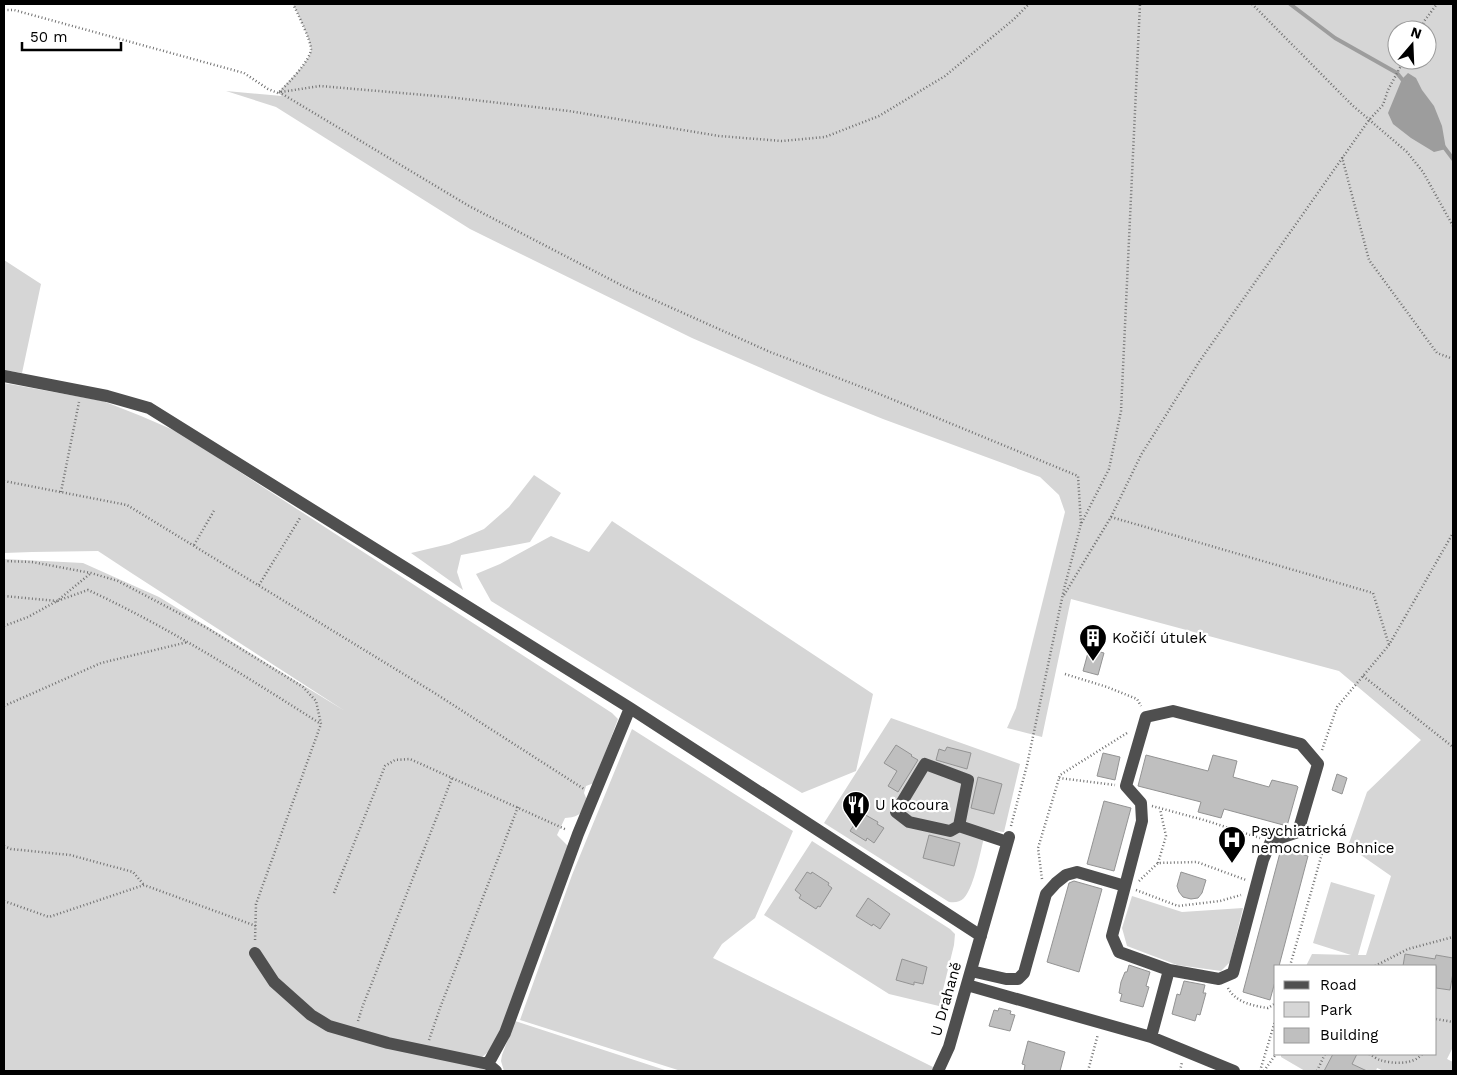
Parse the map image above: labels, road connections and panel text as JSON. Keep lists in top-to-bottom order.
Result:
{
  "streets": {
    "street": ["U Drahaně"]
  },
  "places": {
    "building": ["Kočičí útulek"],
    "restaurant": ["U kocoura"],
    "hospital": ["Psychiatrická nemocnice Bohnice"]
  },
  "legend": ["Road", "Park", "Building"],
  "scale_bar": "50 m",
  "north": "top"
}
